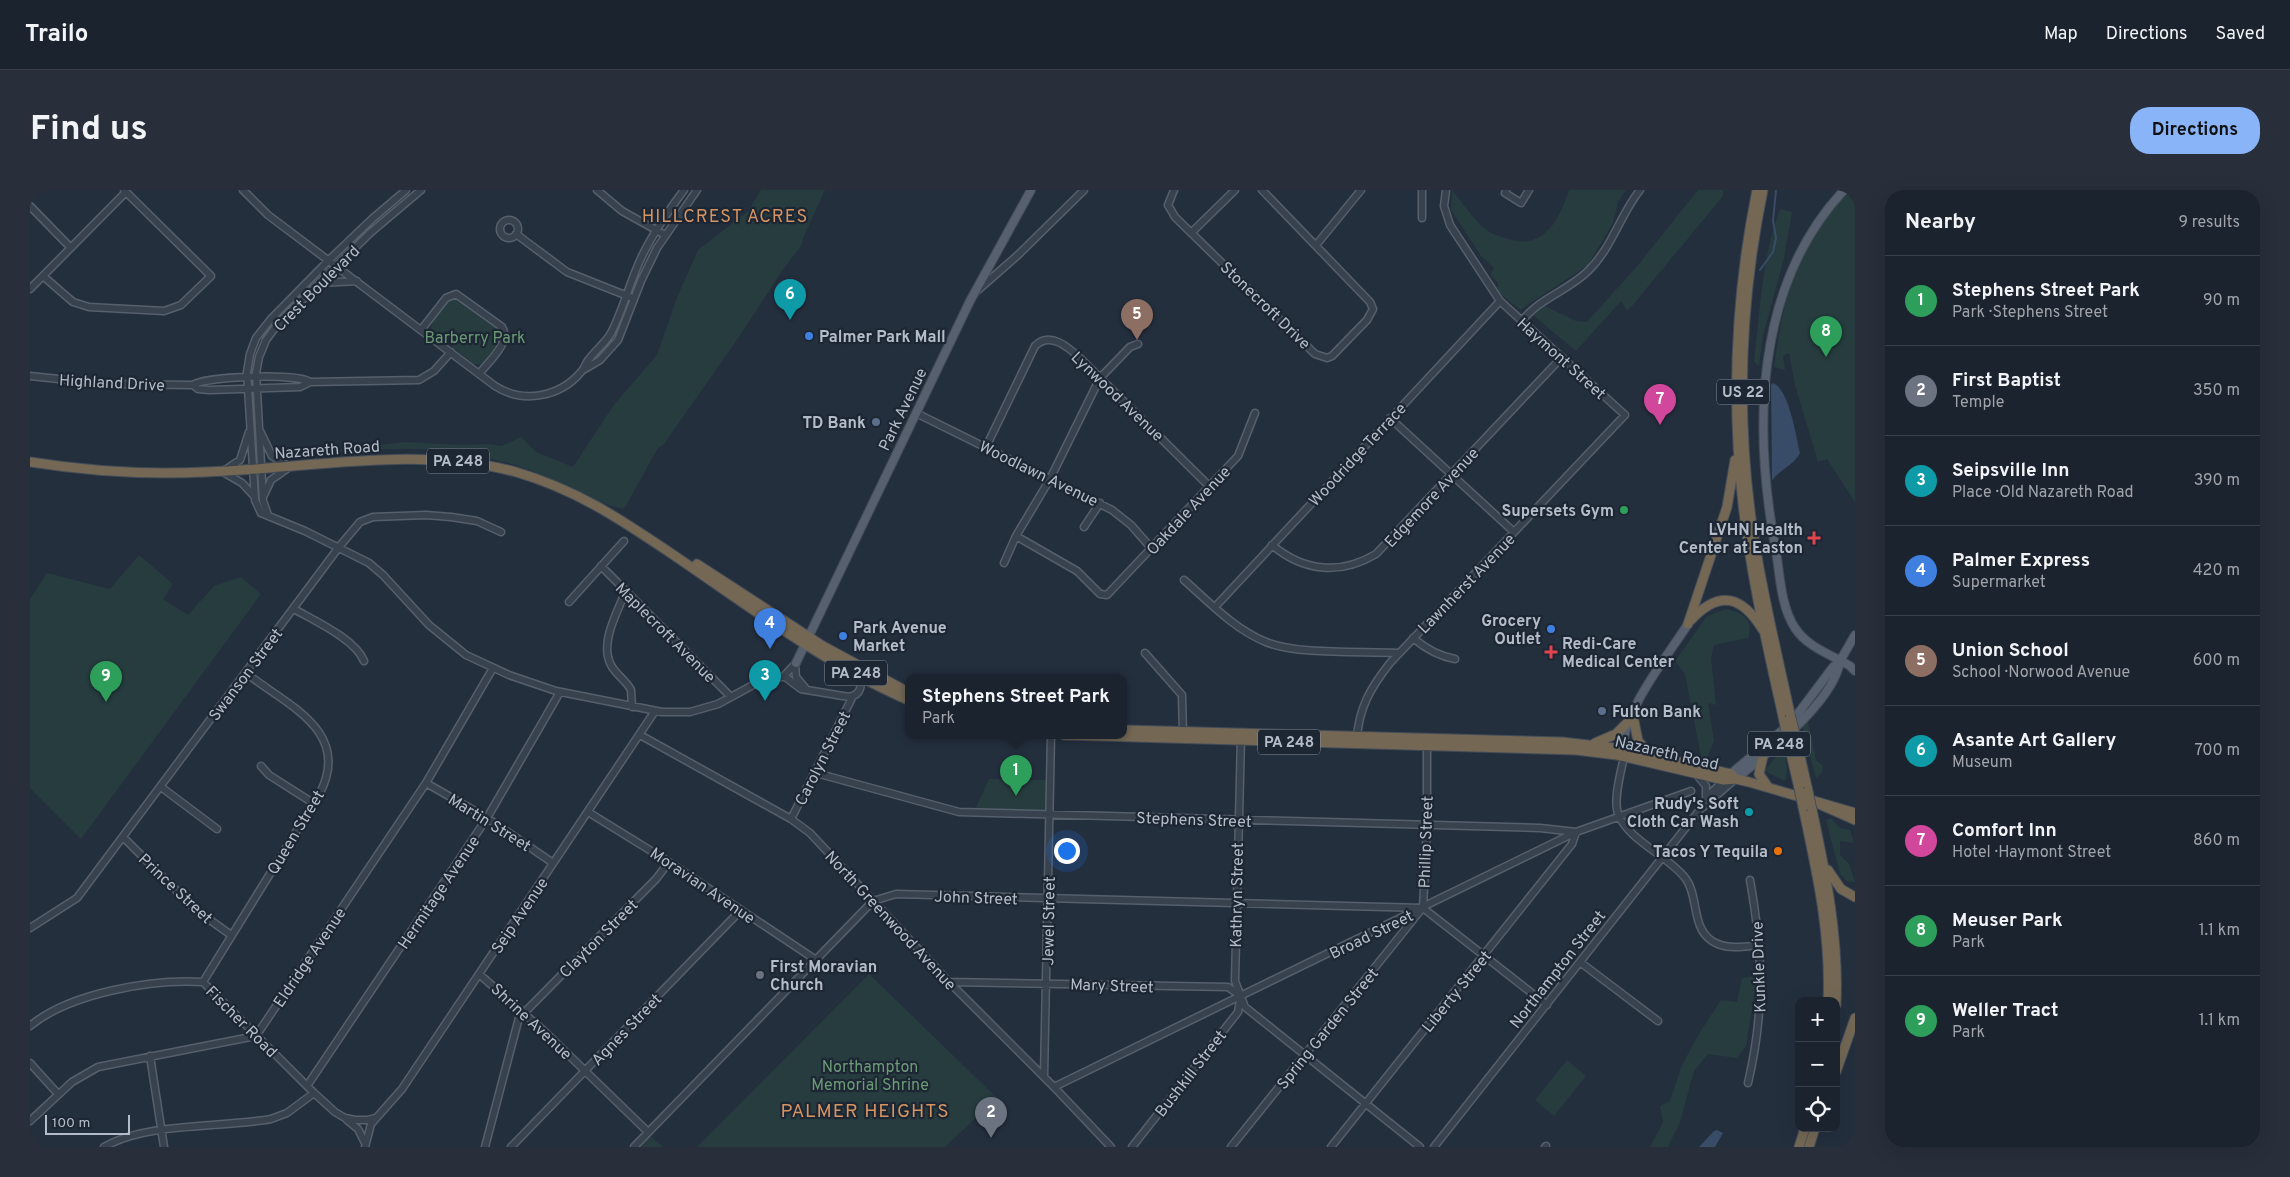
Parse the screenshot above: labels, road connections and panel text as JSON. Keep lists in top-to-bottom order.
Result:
{
  "streets": {
    "highway": ["US 22", "Nazareth Road", "PA 248"],
    "main road": ["Park Avenue", "Northampton Street"],
    "street": [
      "Crest Boulevard",
      "Stonecroft Drive",
      "Haymont Street",
      "Highland Drive",
      "Lynwood Avenue",
      "Woodridge Terrace",
      "Woodlawn Avenue",
      "Edgemore Avenue",
      "Oakdale Avenue",
      "Lawnherst Avenue",
      "Maplecroft Avenue",
      "Swanson Street",
      "Carolyn Street",
      "Stephens Street",
      "Martin Street",
      "Queen Street",
      "Phillip Street",
      "Moravian Avenue",
      "Prince Street",
      "Hermitage Avenue",
      "Kathryn Street",
      "John Street",
      "Seip Avenue",
      "North Greenwood Avenue",
      "Jewel Street",
      "Broad Street",
      "Clayton Street",
      "Eldridge Avenue",
      "Kunkle Drive",
      "Mary Street",
      "Liberty Street",
      "Fischer Road",
      "Shrine Avenue",
      "Spring Garden Street",
      "Agnes Street",
      "Bushkill Street"
    ]
  },
  "crossings": [
    ["Crest Boulevard", "Highland Drive"],
    ["Crest Boulevard", "Nazareth Road"],
    ["Haymont Street", "Woodridge Terrace"],
    ["Haymont Street", "Edgemore Avenue"],
    ["Haymont Street", "Lawnherst Avenue"],
    ["Lynwood Avenue", "Woodlawn Avenue"],
    ["Lynwood Avenue", "Oakdale Avenue"],
    ["Park Avenue", "Nazareth Road"],
    ["Park Avenue", "Woodlawn Avenue"],
    ["Nazareth Road", "Lawnherst Avenue"],
    ["Nazareth Road", "Carolyn Street"],
    ["Nazareth Road", "Phillip Street"],
    ["Nazareth Road", "Kathryn Street"],
    ["Nazareth Road", "Northampton Street"],
    ["Woodridge Terrace", "Edgemore Avenue"],
    ["Woodlawn Avenue", "Oakdale Avenue"],
    ["Swanson Street", "Queen Street"],
    ["Swanson Street", "Prince Street"],
    ["Carolyn Street", "Stephens Street"],
    ["Carolyn Street", "North Greenwood Avenue"],
    ["Stephens Street", "Phillip Street"],
    ["Stephens Street", "Kathryn Street"],
    ["Stephens Street", "Jewel Street"],
    ["Stephens Street", "Broad Street"],
    ["Stephens Street", "Liberty Street"],
    ["Martin Street", "Hermitage Avenue"],
    ["Martin Street", "Seip Avenue"],
    ["Martin Street", "Eldridge Avenue"],
    ["Queen Street", "Prince Street"],
    ["Queen Street", "Fischer Road"],
    ["Phillip Street", "John Street"],
    ["Phillip Street", "Broad Street"],
    ["Phillip Street", "Northampton Street"],
    ["Phillip Street", "Liberty Street"],
    ["Phillip Street", "Spring Garden Street"],
    ["Moravian Avenue", "John Street"],
    ["Moravian Avenue", "Seip Avenue"],
    ["Moravian Avenue", "Clayton Street"],
    ["Moravian Avenue", "Agnes Street"],
    ["Hermitage Avenue", "Fischer Road"],
    ["Kathryn Street", "John Street"],
    ["Kathryn Street", "Broad Street"],
    ["Kathryn Street", "Mary Street"],
    ["Kathryn Street", "Bushkill Street"],
    ["John Street", "North Greenwood Avenue"],
    ["John Street", "Jewel Street"],
    ["John Street", "Broad Street"],
    ["John Street", "Shrine Avenue"],
    ["John Street", "Spring Garden Street"],
    ["Seip Avenue", "North Greenwood Avenue"],
    ["Seip Avenue", "Fischer Road"],
    ["Seip Avenue", "Shrine Avenue"],
    ["North Greenwood Avenue", "Jewel Street"],
    ["North Greenwood Avenue", "Broad Street"],
    ["North Greenwood Avenue", "Mary Street"],
    ["Jewel Street", "Mary Street"],
    ["Broad Street", "Mary Street"],
    ["Broad Street", "Liberty Street"],
    ["Broad Street", "Spring Garden Street"],
    ["Broad Street", "Bushkill Street"],
    ["Clayton Street", "Shrine Avenue"],
    ["Eldridge Avenue", "Fischer Road"],
    ["Mary Street", "Bushkill Street"],
    ["Shrine Avenue", "Agnes Street"]
  ],
  "districts": ["HILLCREST ACRES", "PALMER HEIGHTS"],
  "parks": ["Barberry Park", "Northampton Memorial Shrine"],
  "places": {
    "other": [
      "Palmer Park Mall",
      "TD Bank",
      "Supersets Gym",
      "Grocery Outlet",
      "Park Avenue Market",
      "Fulton Bank",
      "Rudy's Soft Cloth Car Wash",
      "Tacos Y Tequila",
      "First Moravian Church"
    ],
    "health": ["LVHN Health Center at Easton", "Redi-Care Medical Center"]
  },
  "scale_bar": "100 m",
  "page": {
    "header": "Trailo",
    "nav": ["Map", "Directions", "Saved"],
    "buttons": "Directions",
    "title": "Find us",
    "heading": ["Nearby", "9 results"],
    "list": [
      {
        "mark": "1",
        "name": "Stephens Street Park",
        "note": "Park · Stephens Street",
        "value": "90 m"
      },
      {
        "mark": "2",
        "name": "First Baptist",
        "note": "Temple",
        "value": "350 m"
      },
      {
        "mark": "3",
        "name": "Seipsville Inn",
        "note": "Place · Old Nazareth Road",
        "value": "390 m"
      },
      {
        "mark": "4",
        "name": "Palmer Express",
        "note": "Supermarket",
        "value": "420 m"
      },
      {
        "mark": "5",
        "name": "Union School",
        "note": "School · Norwood Avenue",
        "value": "600 m"
      },
      {
        "mark": "6",
        "name": "Asante Art Gallery",
        "note": "Museum",
        "value": "700 m"
      },
      {
        "mark": "7",
        "name": "Comfort Inn",
        "note": "Hotel · Haymont Street",
        "value": "860 m"
      },
      {
        "mark": "8",
        "name": "Meuser Park",
        "note": "Park",
        "value": "1.1 km"
      },
      {
        "mark": "9",
        "name": "Weller Tract",
        "note": "Park",
        "value": "1.1 km"
      }
    ],
    "pins": [
      "6",
      "5",
      "8",
      "7",
      "4",
      "3",
      "9",
      "1",
      "2"
    ],
    "popup": ["Stephens Street Park", "Park"],
    "map_buttons": ["+", "−"],
    "scale": "100 m"
  }
}
